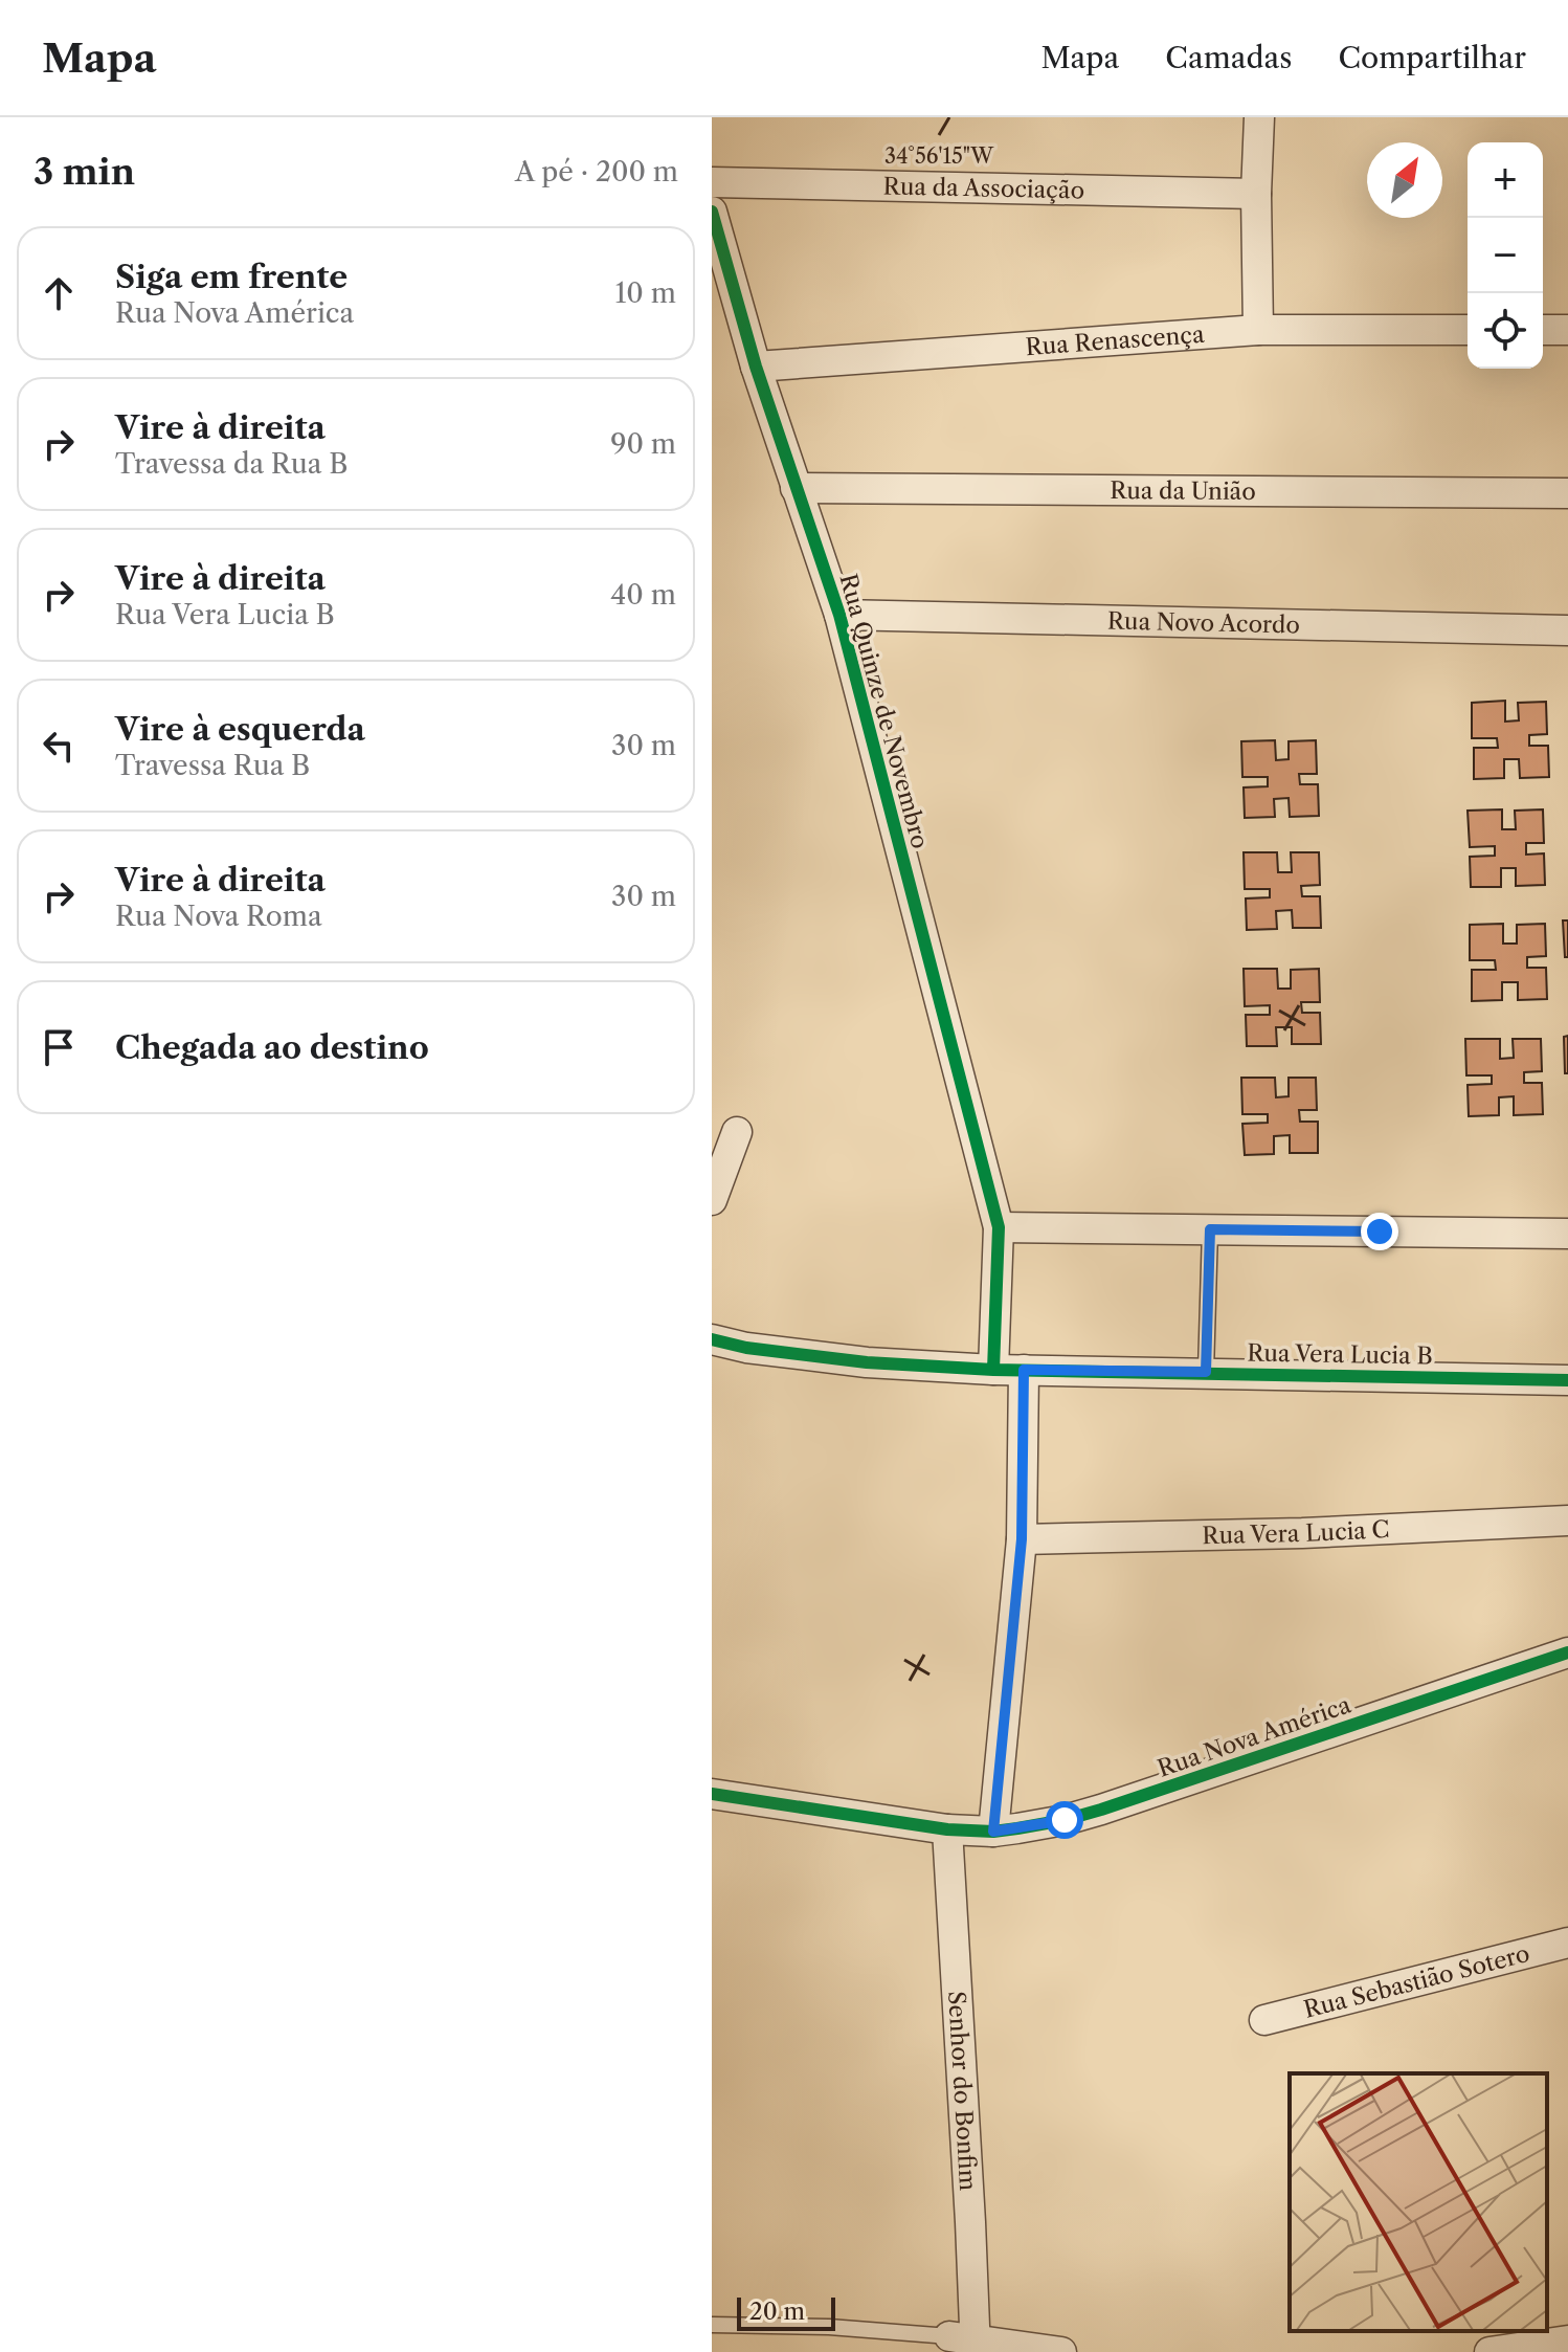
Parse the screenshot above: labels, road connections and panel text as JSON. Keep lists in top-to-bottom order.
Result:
{
  "streets": {
    "street": [
      "Rua da Associação",
      "Rua Renascença",
      "Rua da União",
      "Rua Novo Acordo",
      "Rua Quinze de Novembro",
      "Rua Vera Lucia B",
      "Rua Vera Lucia C",
      "Rua Nova América",
      "Rua Sebastião Sotero",
      "Senhor do Bonfim"
    ]
  },
  "crossings": [
    ["Rua Renascença", "Rua Quinze de Novembro"],
    ["Rua da União", "Rua Quinze de Novembro"],
    ["Rua Novo Acordo", "Rua Quinze de Novembro"],
    ["Rua Quinze de Novembro", "Rua Vera Lucia B"],
    ["Rua Nova América", "Senhor do Bonfim"]
  ],
  "scale_bar": "20 m",
  "north": "top right",
  "page": {
    "header": "Mapa",
    "nav": ["Mapa", "Camadas", "Compartilhar"],
    "heading": ["3 min", "A pé · 200 m"],
    "map_buttons": ["+", "−"],
    "list": [
      ["Siga em frente", "Rua Nova América", "10 m"],
      ["Vire à direita", "Travessa da Rua B", "90 m"],
      ["Vire à direita", "Rua Vera Lucia B", "40 m"],
      ["Vire à esquerda", "Travessa Rua B", "30 m"],
      ["Vire à direita", "Rua Nova Roma", "30 m"],
      "Chegada ao destino"
    ],
    "scale": "20 m"
  },
  "coordinates": ["34°56'15\"W"]
}
